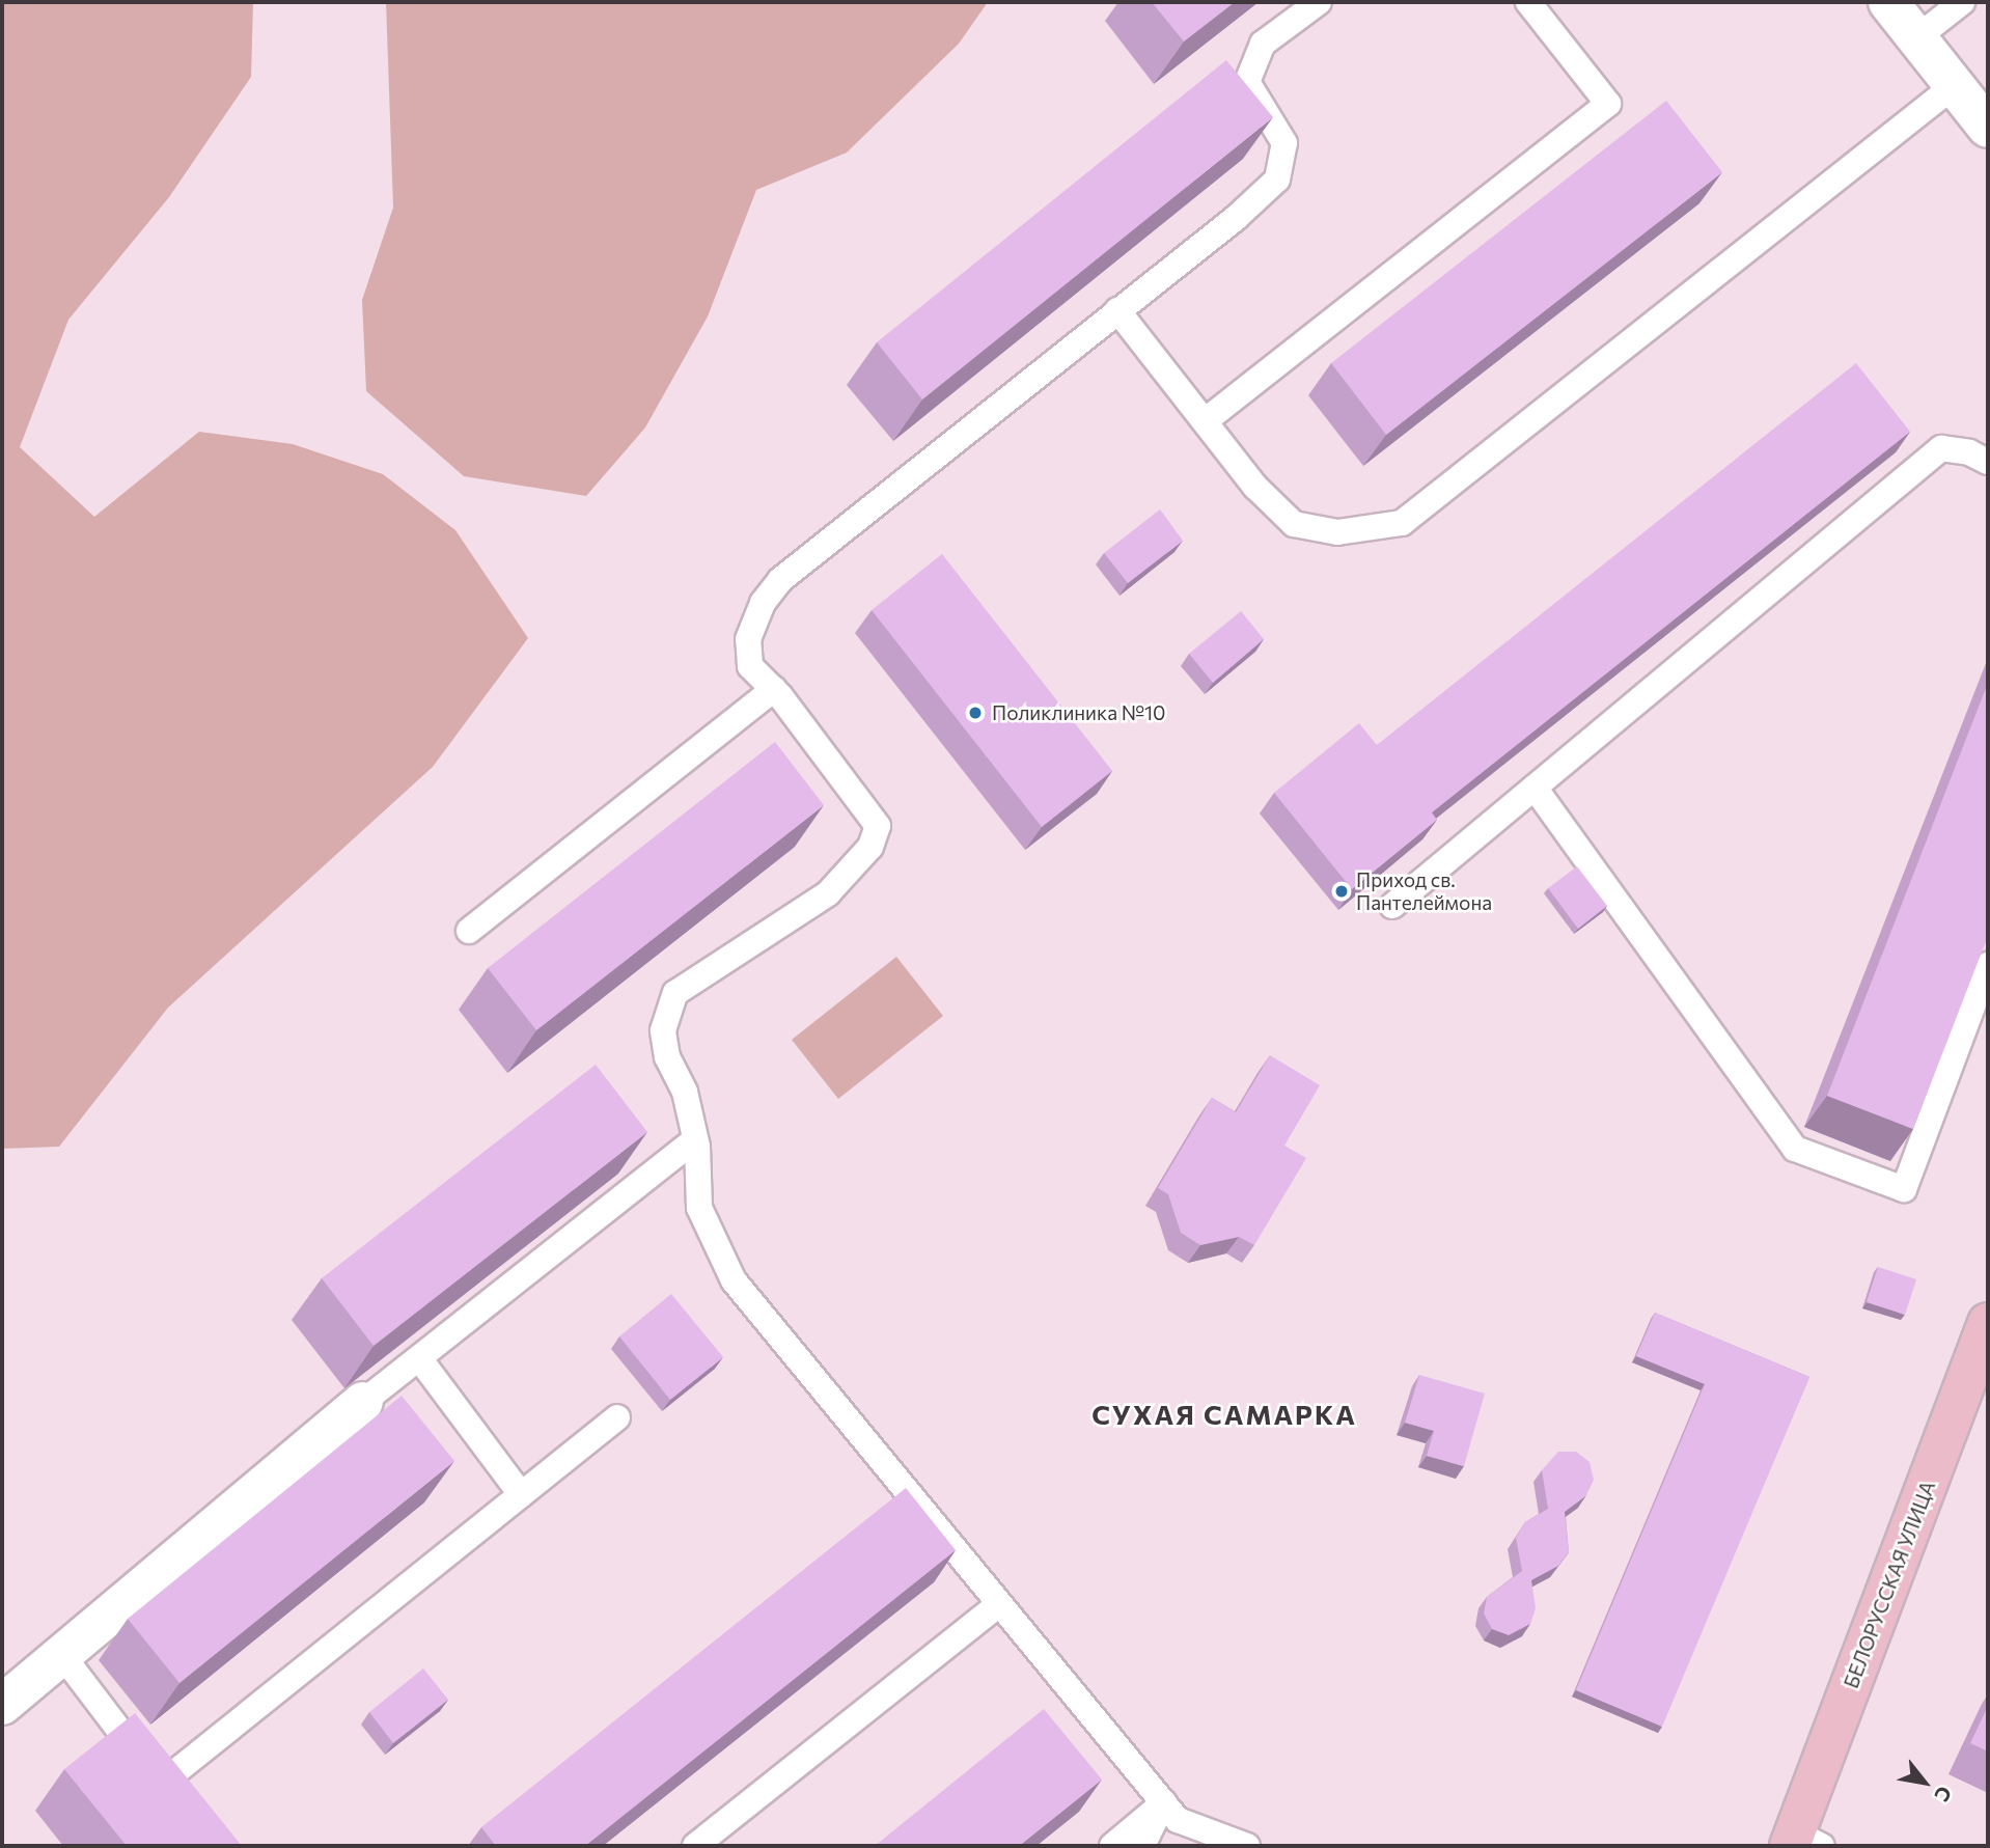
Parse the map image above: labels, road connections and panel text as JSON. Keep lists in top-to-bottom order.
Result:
{
  "streets": {
    "main road": ["БЕЛОРУССКАЯ УЛИЦА"]
  },
  "districts": ["СУХАЯ САМАРКА"],
  "places": ["Поликлиника №10", "Приход св. Пантелеймона"],
  "north": "bottom right"
}
